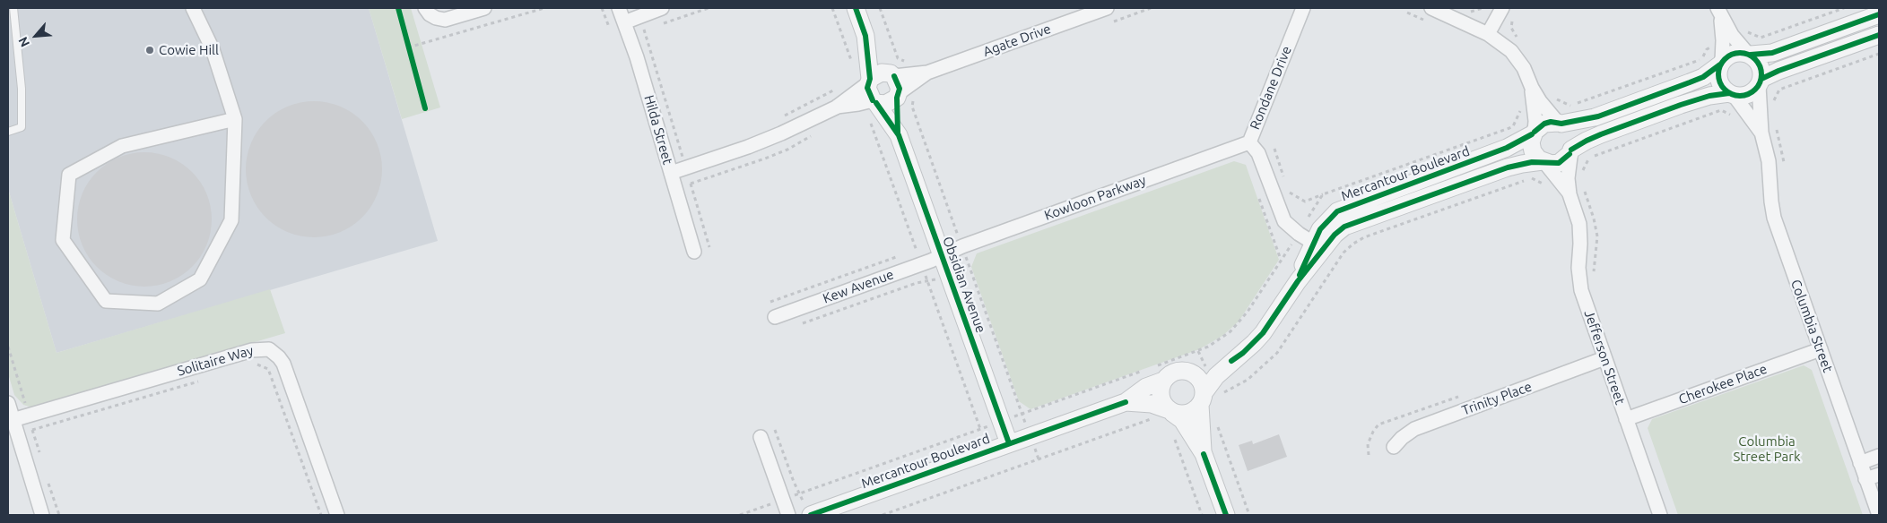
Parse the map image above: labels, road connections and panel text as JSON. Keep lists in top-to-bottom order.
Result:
{
  "streets": {
    "street": [
      "Agate Drive",
      "Rondane Drive",
      "Hilda Street",
      "Mercantour Boulevard",
      "Kowloon Parkway",
      "Obsidian Avenue",
      "Kew Avenue",
      "Columbia Street",
      "Jefferson Street",
      "Solitaire Way",
      "Cherokee Place",
      "Trinity Place"
    ]
  },
  "crossings": [
    ["Agate Drive", "Obsidian Avenue"],
    ["Rondane Drive", "Mercantour Boulevard"],
    ["Rondane Drive", "Kowloon Parkway"],
    ["Mercantour Boulevard", "Obsidian Avenue"],
    ["Mercantour Boulevard", "Jefferson Street"],
    ["Kowloon Parkway", "Obsidian Avenue"],
    ["Kowloon Parkway", "Kew Avenue"],
    ["Obsidian Avenue", "Kew Avenue"],
    ["Columbia Street", "Cherokee Place"],
    ["Jefferson Street", "Cherokee Place"],
    ["Jefferson Street", "Trinity Place"]
  ],
  "parks": ["Columbia Street Park"],
  "places": ["Cowie Hill"],
  "north": "bottom left"
}
